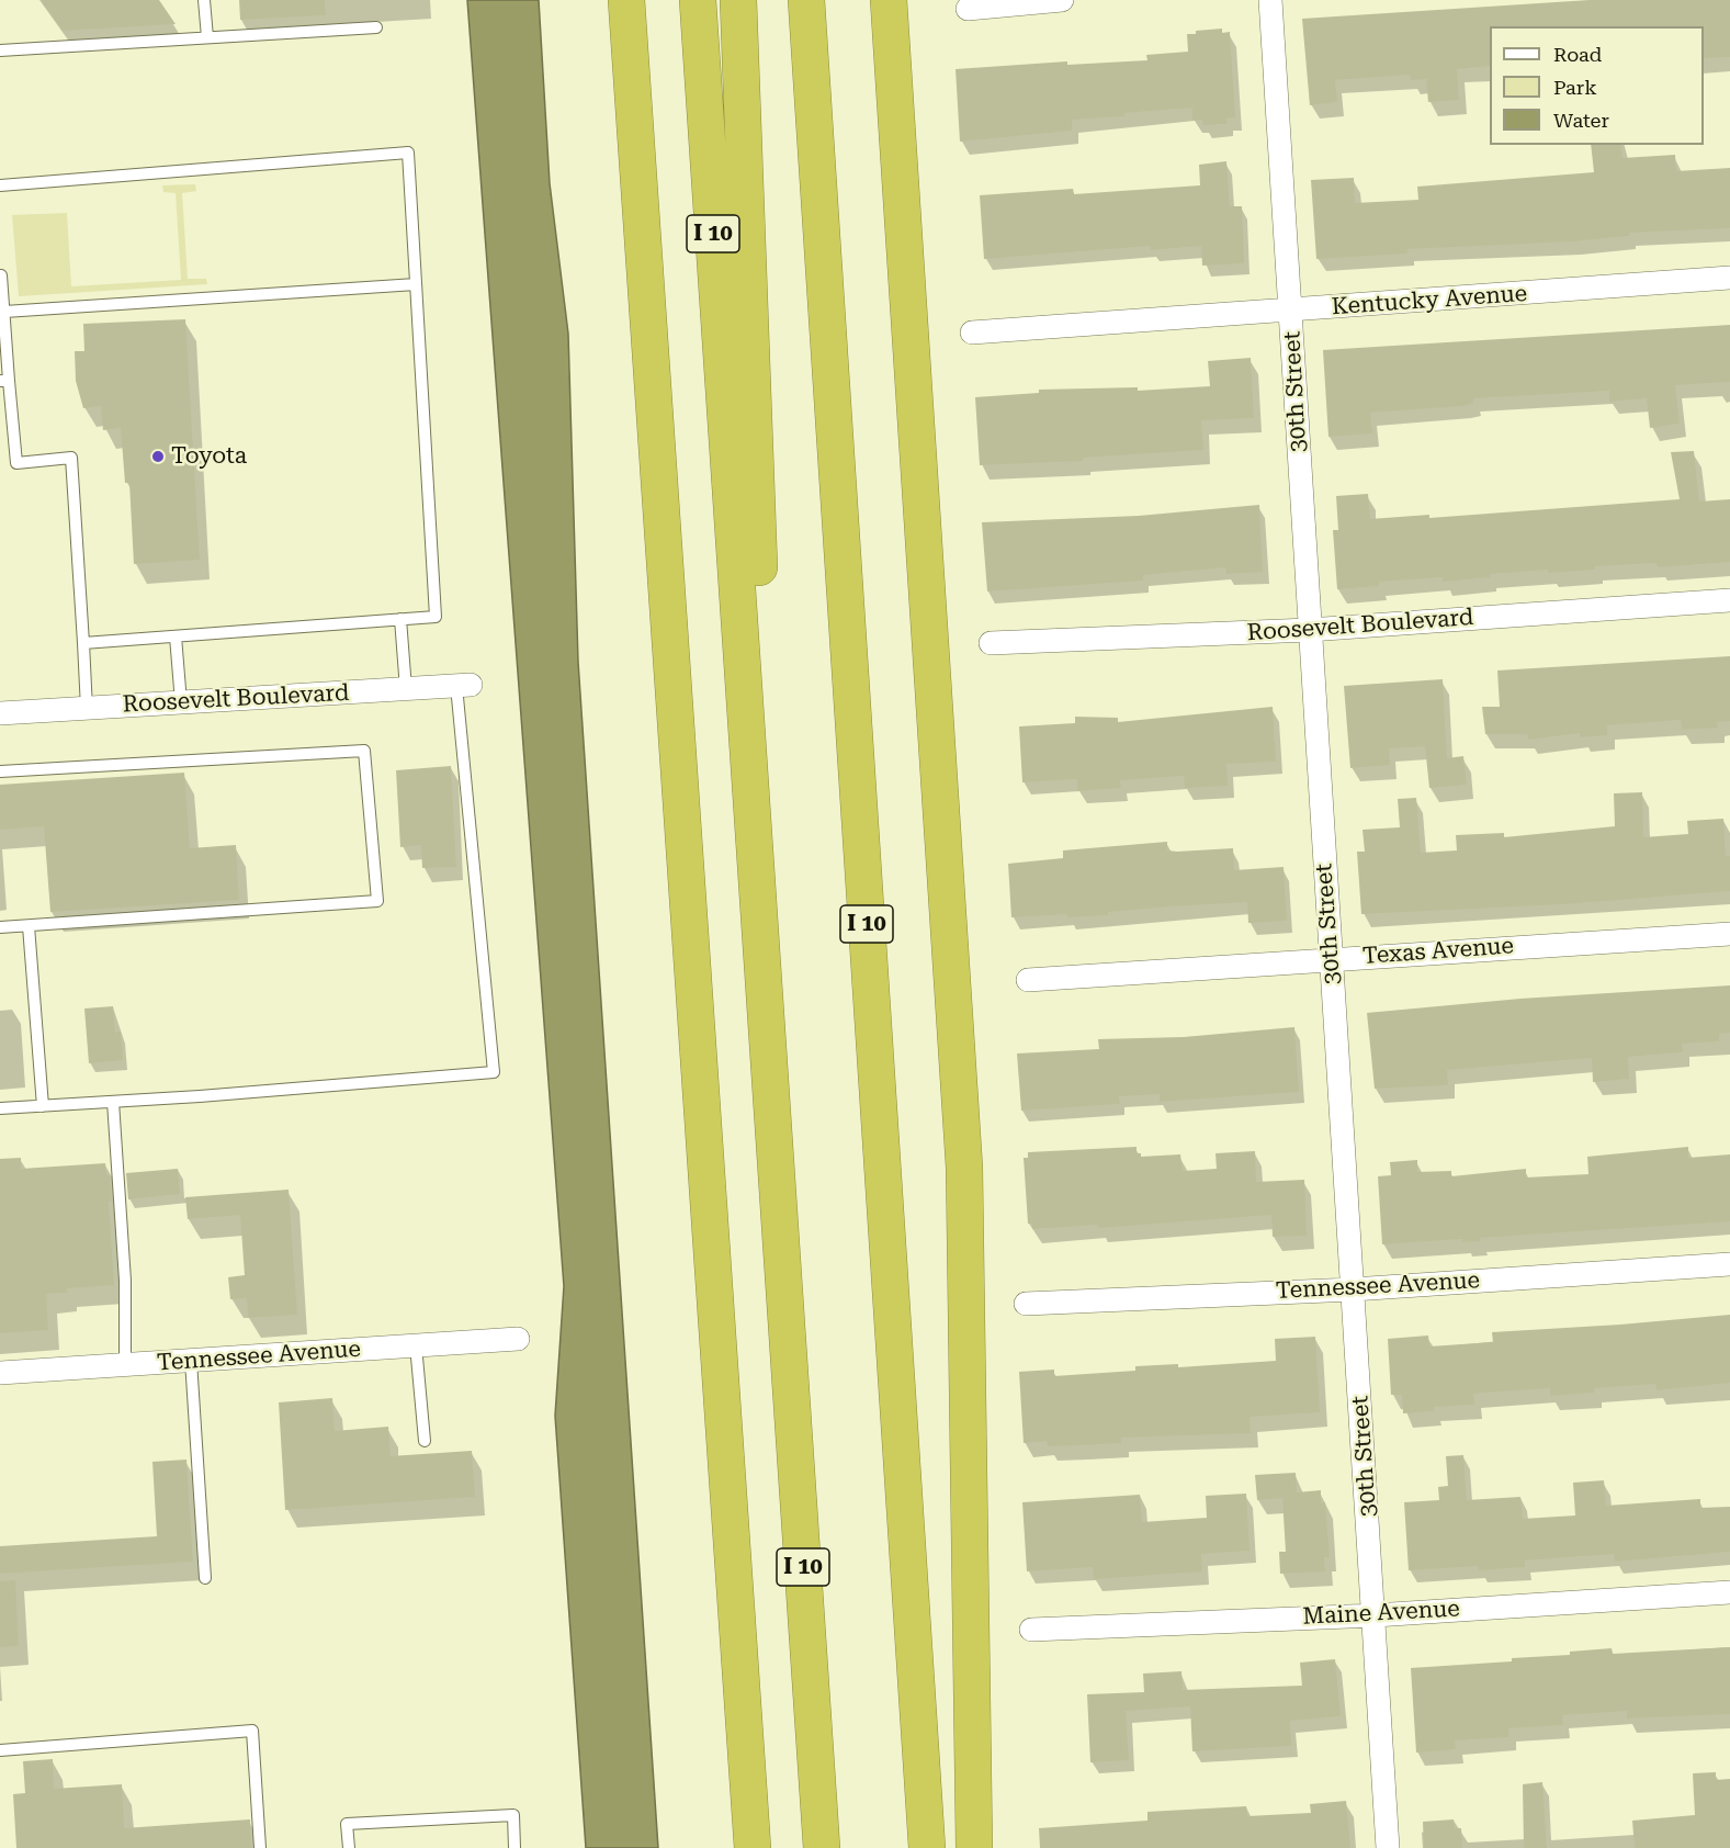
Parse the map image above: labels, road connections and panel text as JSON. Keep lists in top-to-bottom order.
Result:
{
  "streets": {
    "highway": ["I 10"],
    "street": [
      "Kentucky Avenue",
      "30th Street",
      "Roosevelt Boulevard",
      "Texas Avenue",
      "Tennessee Avenue",
      "Maine Avenue"
    ]
  },
  "crossings": [
    ["Kentucky Avenue", "30th Street"],
    ["30th Street", "Roosevelt Boulevard"],
    ["30th Street", "Texas Avenue"],
    ["30th Street", "Tennessee Avenue"],
    ["30th Street", "Maine Avenue"]
  ],
  "places": ["Toyota"],
  "legend": ["Road", "Park", "Water"]
}
